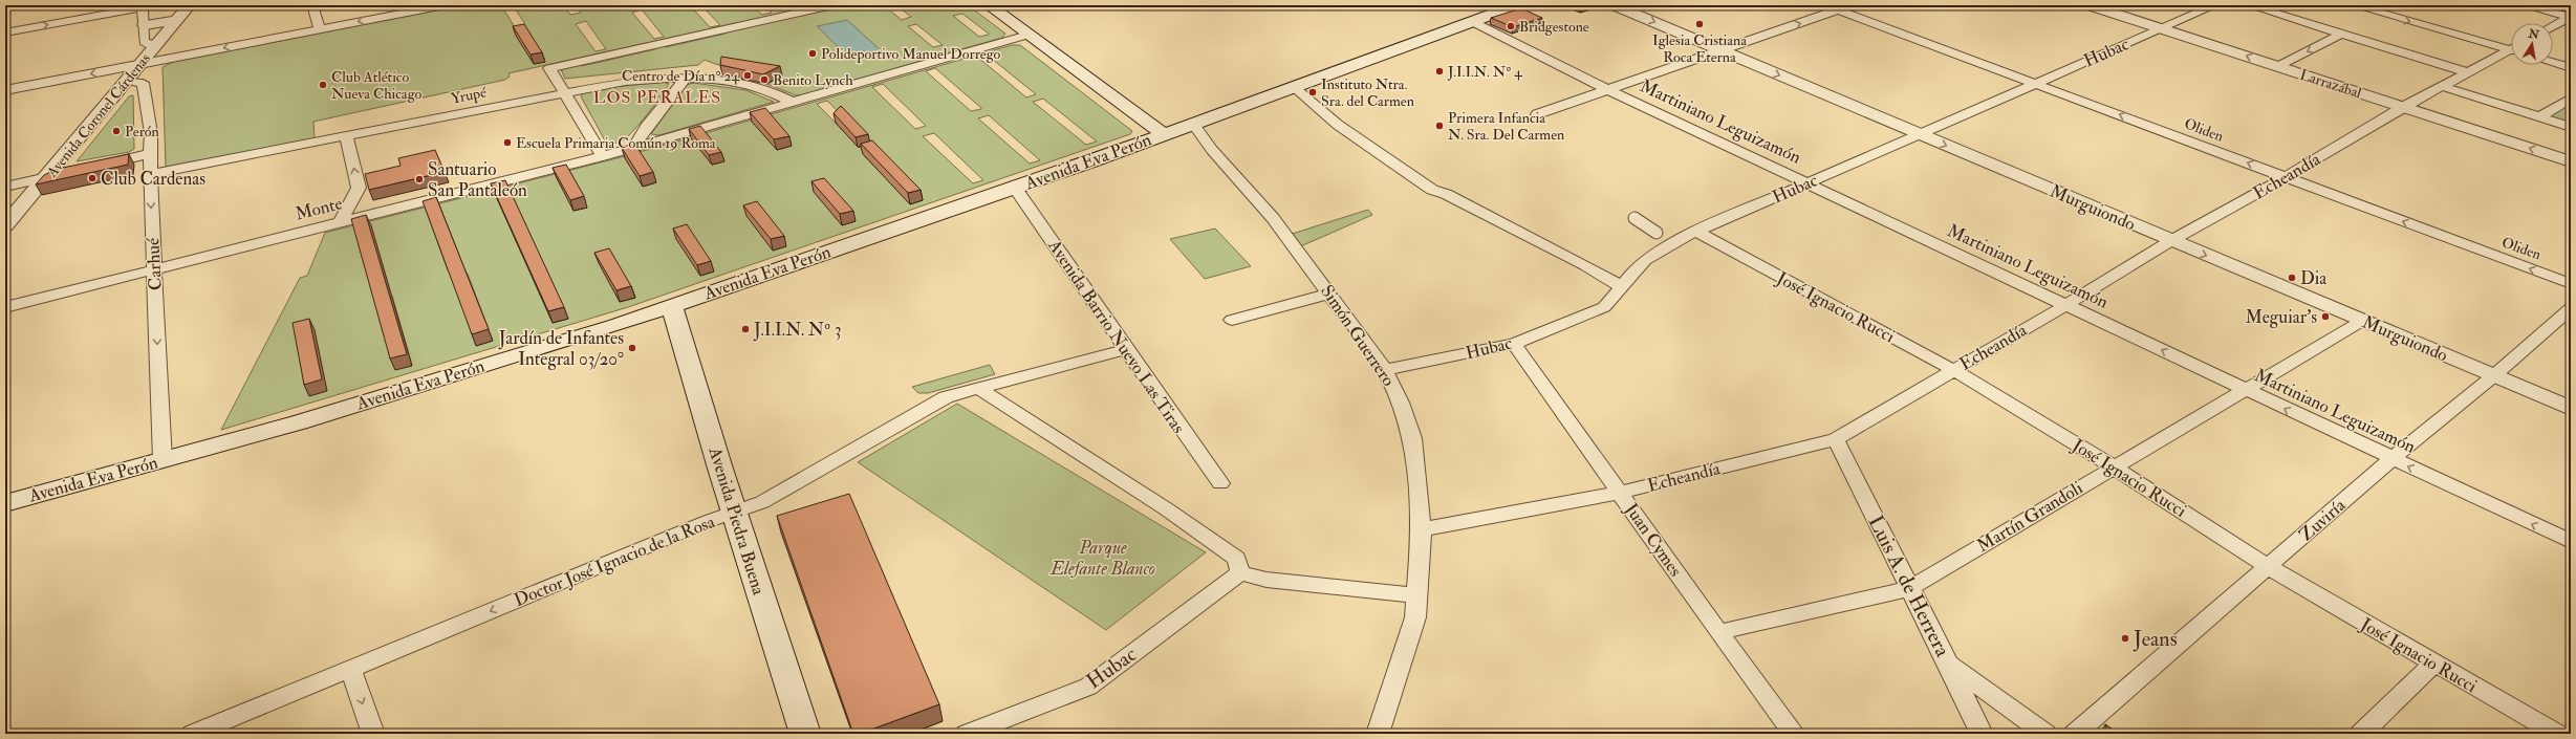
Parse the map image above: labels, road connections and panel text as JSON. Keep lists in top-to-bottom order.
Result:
{
  "streets": {
    "main road": ["Avenida Eva Perón", "Avenida Piedra Buena"],
    "street": [
      "Hubac",
      "Larrazábal",
      "Yrupé",
      "Avenida Coronel Cárdenas",
      "Martiniano Leguizamón",
      "Oliden",
      "Echeandía",
      "Murguiondo",
      "Monte",
      "Carhué",
      "José Ignacio Rucci",
      "Simón Guerrero",
      "Avenida Barrio Nuevo Las Tiras",
      "Martín Grandoli",
      "Zuviría",
      "Juan Cymes",
      "Doctor José Ignacio de la Rosa",
      "Luis A. de Herrera"
    ]
  },
  "crossings": [
    ["Hubac", "Larrazábal"],
    ["Hubac", "Martiniano Leguizamón"],
    ["Hubac", "Oliden"],
    ["Hubac", "Murguiondo"],
    ["Hubac", "José Ignacio Rucci"],
    ["Hubac", "Simón Guerrero"],
    ["Hubac", "Juan Cymes"],
    ["Larrazábal", "Echeandía"],
    ["Yrupé", "Monte"],
    ["Yrupé", "Carhué"],
    ["Avenida Coronel Cárdenas", "Carhué"],
    ["Martiniano Leguizamón", "Avenida Eva Perón"],
    ["Martiniano Leguizamón", "Echeandía"],
    ["Martiniano Leguizamón", "Martín Grandoli"],
    ["Martiniano Leguizamón", "Zuviría"],
    ["Oliden", "Echeandía"],
    ["Avenida Eva Perón", "Carhué"],
    ["Avenida Eva Perón", "Simón Guerrero"],
    ["Avenida Eva Perón", "Avenida Barrio Nuevo Las Tiras"],
    ["Avenida Eva Perón", "Avenida Piedra Buena"],
    ["Echeandía", "Murguiondo"],
    ["Echeandía", "José Ignacio Rucci"],
    ["Echeandía", "Simón Guerrero"],
    ["Echeandía", "Juan Cymes"],
    ["Echeandía", "Luis A. de Herrera"],
    ["Murguiondo", "Martín Grandoli"],
    ["Murguiondo", "Zuviría"],
    ["Monte", "Carhué"],
    ["José Ignacio Rucci", "Martín Grandoli"],
    ["José Ignacio Rucci", "Zuviría"],
    ["Avenida Barrio Nuevo Las Tiras", "Doctor José Ignacio de la Rosa"],
    ["Martín Grandoli", "Juan Cymes"],
    ["Martín Grandoli", "Luis A. de Herrera"],
    ["Avenida Piedra Buena", "Doctor José Ignacio de la Rosa"]
  ],
  "one_way": [
    "Martiniano Leguizamón",
    "Murguiondo",
    "Carhué",
    "Doctor José Ignacio de la Rosa"
  ],
  "districts": ["LOS PERALES"],
  "parks": ["Parque Elefante Blanco"],
  "places": [
    "Iglesia Cristiana Roca Eterna",
    "Bridgestone",
    "Polideportivo Manuel Dorrego",
    "J.I.I.N. Nº 4",
    "Centro de Día n° 24",
    "Benito Lynch",
    "Club Atlético Nueva Chicago",
    "Instituto Ntra. Sra. del Carmen",
    "Primera Infancia N. Sra. Del Carmen",
    "Perón",
    "Escuela Primaria Común 19 Roma",
    "Club Cardenas",
    "Santuario San Pantaleón",
    "Dia",
    "Meguiar's",
    "J.I.I.N. Nº 3",
    "Jardín de Infantes Integral 03/20°",
    "Jeans"
  ],
  "north": "top"
}
